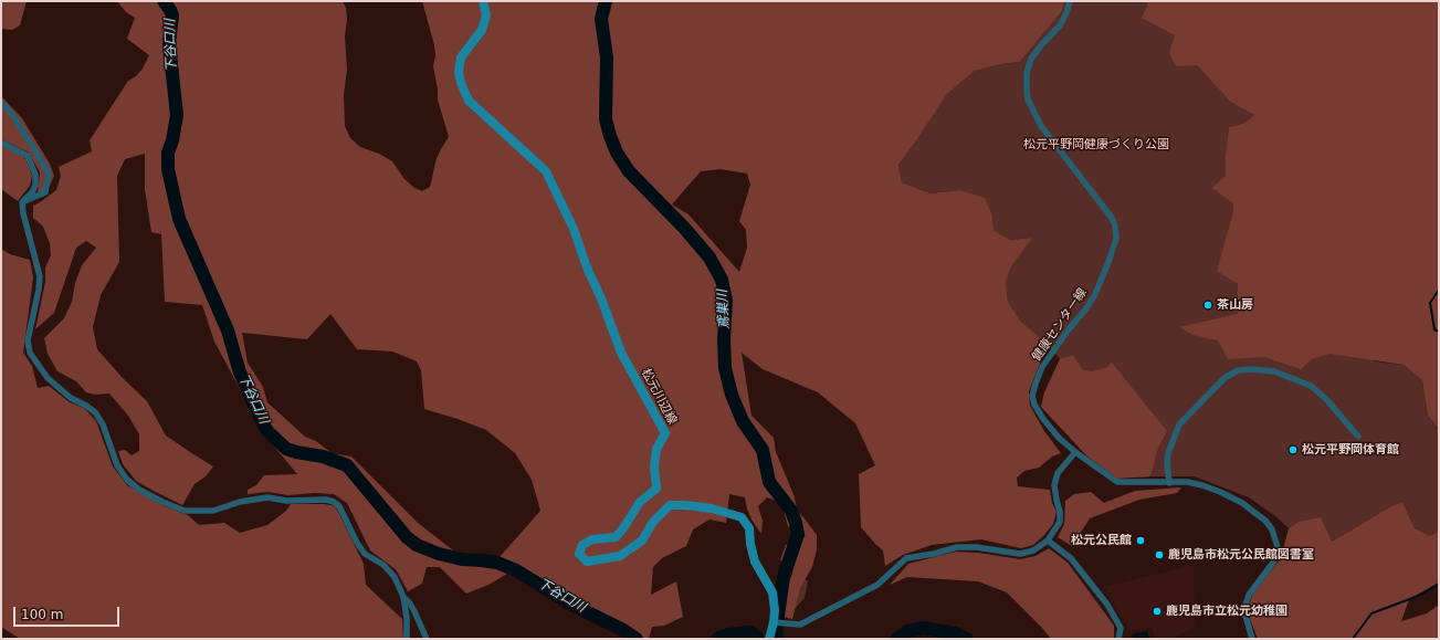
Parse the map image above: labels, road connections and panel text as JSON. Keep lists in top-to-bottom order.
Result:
{
  "streets": {
    "main road": ["松元川辺線"],
    "street": ["健康センター線"]
  },
  "water": ["下谷口川", "鳶巣川"],
  "parks": ["松元平野岡健康づくり公園"],
  "places": [
    "茶山房",
    "松元平野岡体育館",
    "松元公民館",
    "鹿児島市松元公民館図書室",
    "鹿児島市立松元幼稚園"
  ],
  "scale_bar": "100 m"
}
